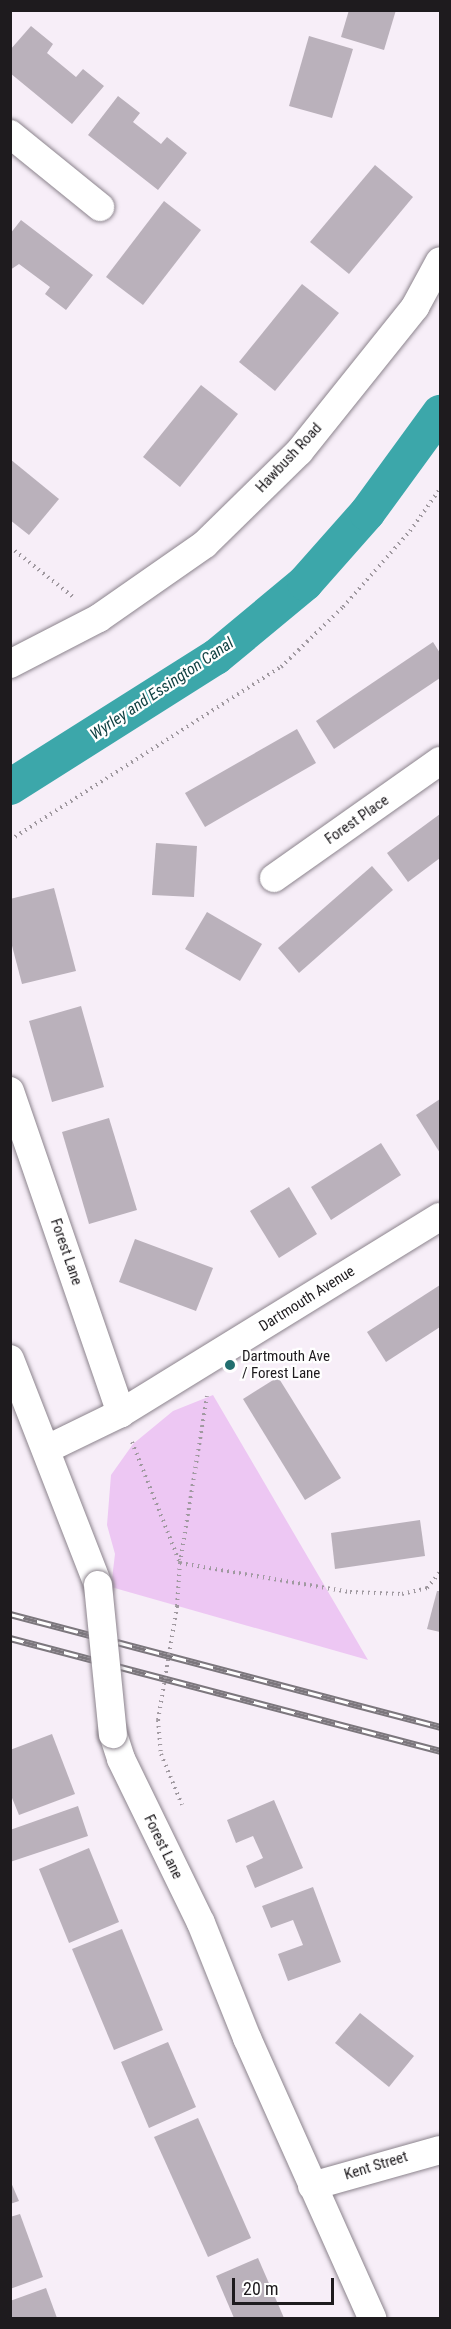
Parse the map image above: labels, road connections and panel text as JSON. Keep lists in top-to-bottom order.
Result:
{
  "streets": {
    "street": [
      "Hawbush Road",
      "Forest Place",
      "Forest Lane",
      "Dartmouth Avenue",
      "Kent Street"
    ]
  },
  "crossings": [
    ["Forest Lane", "Dartmouth Avenue"],
    ["Forest Lane", "Kent Street"]
  ],
  "water": ["Wyrley and Essington Canal"],
  "places": ["Dartmouth Ave / Forest Lane"],
  "scale_bar": "20 m"
}
